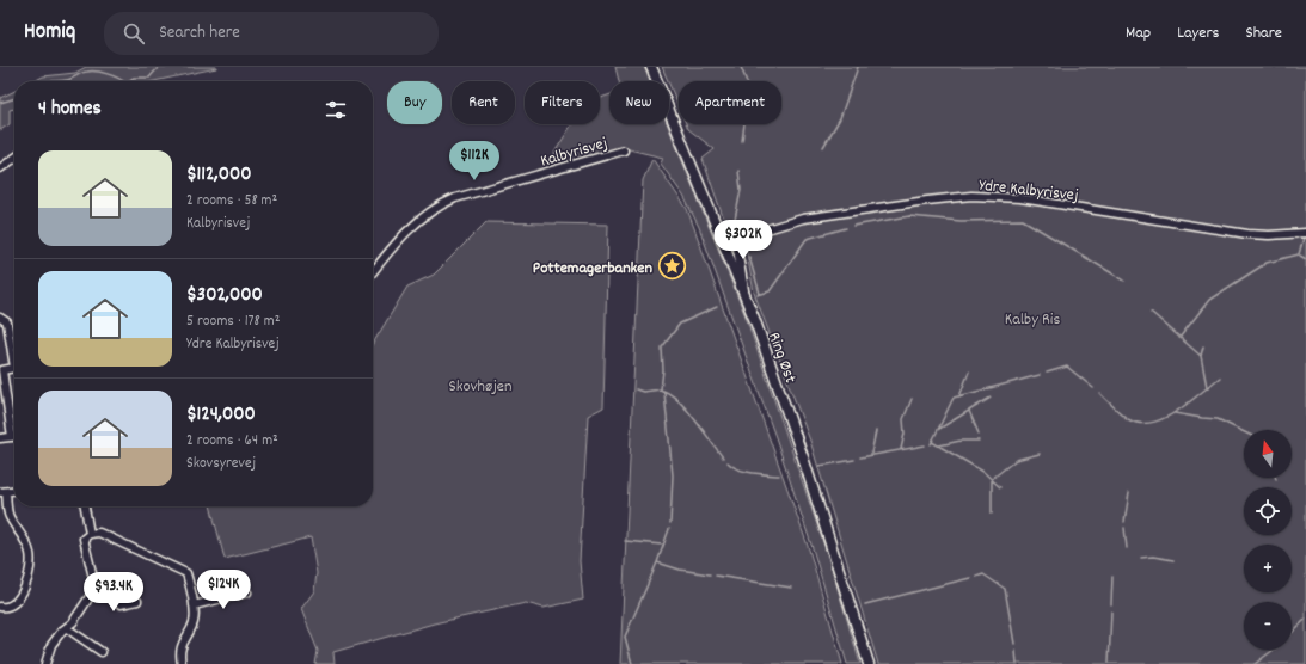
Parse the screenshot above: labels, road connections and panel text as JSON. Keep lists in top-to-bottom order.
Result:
{
  "streets": {
    "main road": ["Ring Øst"],
    "street": ["Kalbyrisvej", "Ydre Kalbyrisvej"]
  },
  "crossings": [
    ["Ydre Kalbyrisvej", "Ring Øst"]
  ],
  "parks": ["Kalby Ris", "Skovhøjen"],
  "places": {
    "place": ["Pottemagerbanken"]
  },
  "north": "top",
  "page": {
    "header": "Homiq",
    "search": "Search here",
    "nav": ["Map", "Layers", "Share"],
    "chip": [
      "Buy",
      "Rent",
      "Filters",
      "New",
      "Apartment"
    ],
    "heading": "4 homes",
    "list": [
      {
        "name": "$112,000",
        "note": "2 rooms · 58 m² · Kalbyrisvej"
      },
      {
        "name": "$302,000",
        "note": "5 rooms · 178 m² · Ydre Kalbyrisvej"
      },
      {
        "name": "$124,000",
        "note": "2 rooms · 64 m² · Skovsyrevej"
      }
    ],
    "price": [
      "$112K",
      "$302K",
      "$124K",
      "$93.4K"
    ],
    "map_buttons": ["+", "−"]
  }
}
